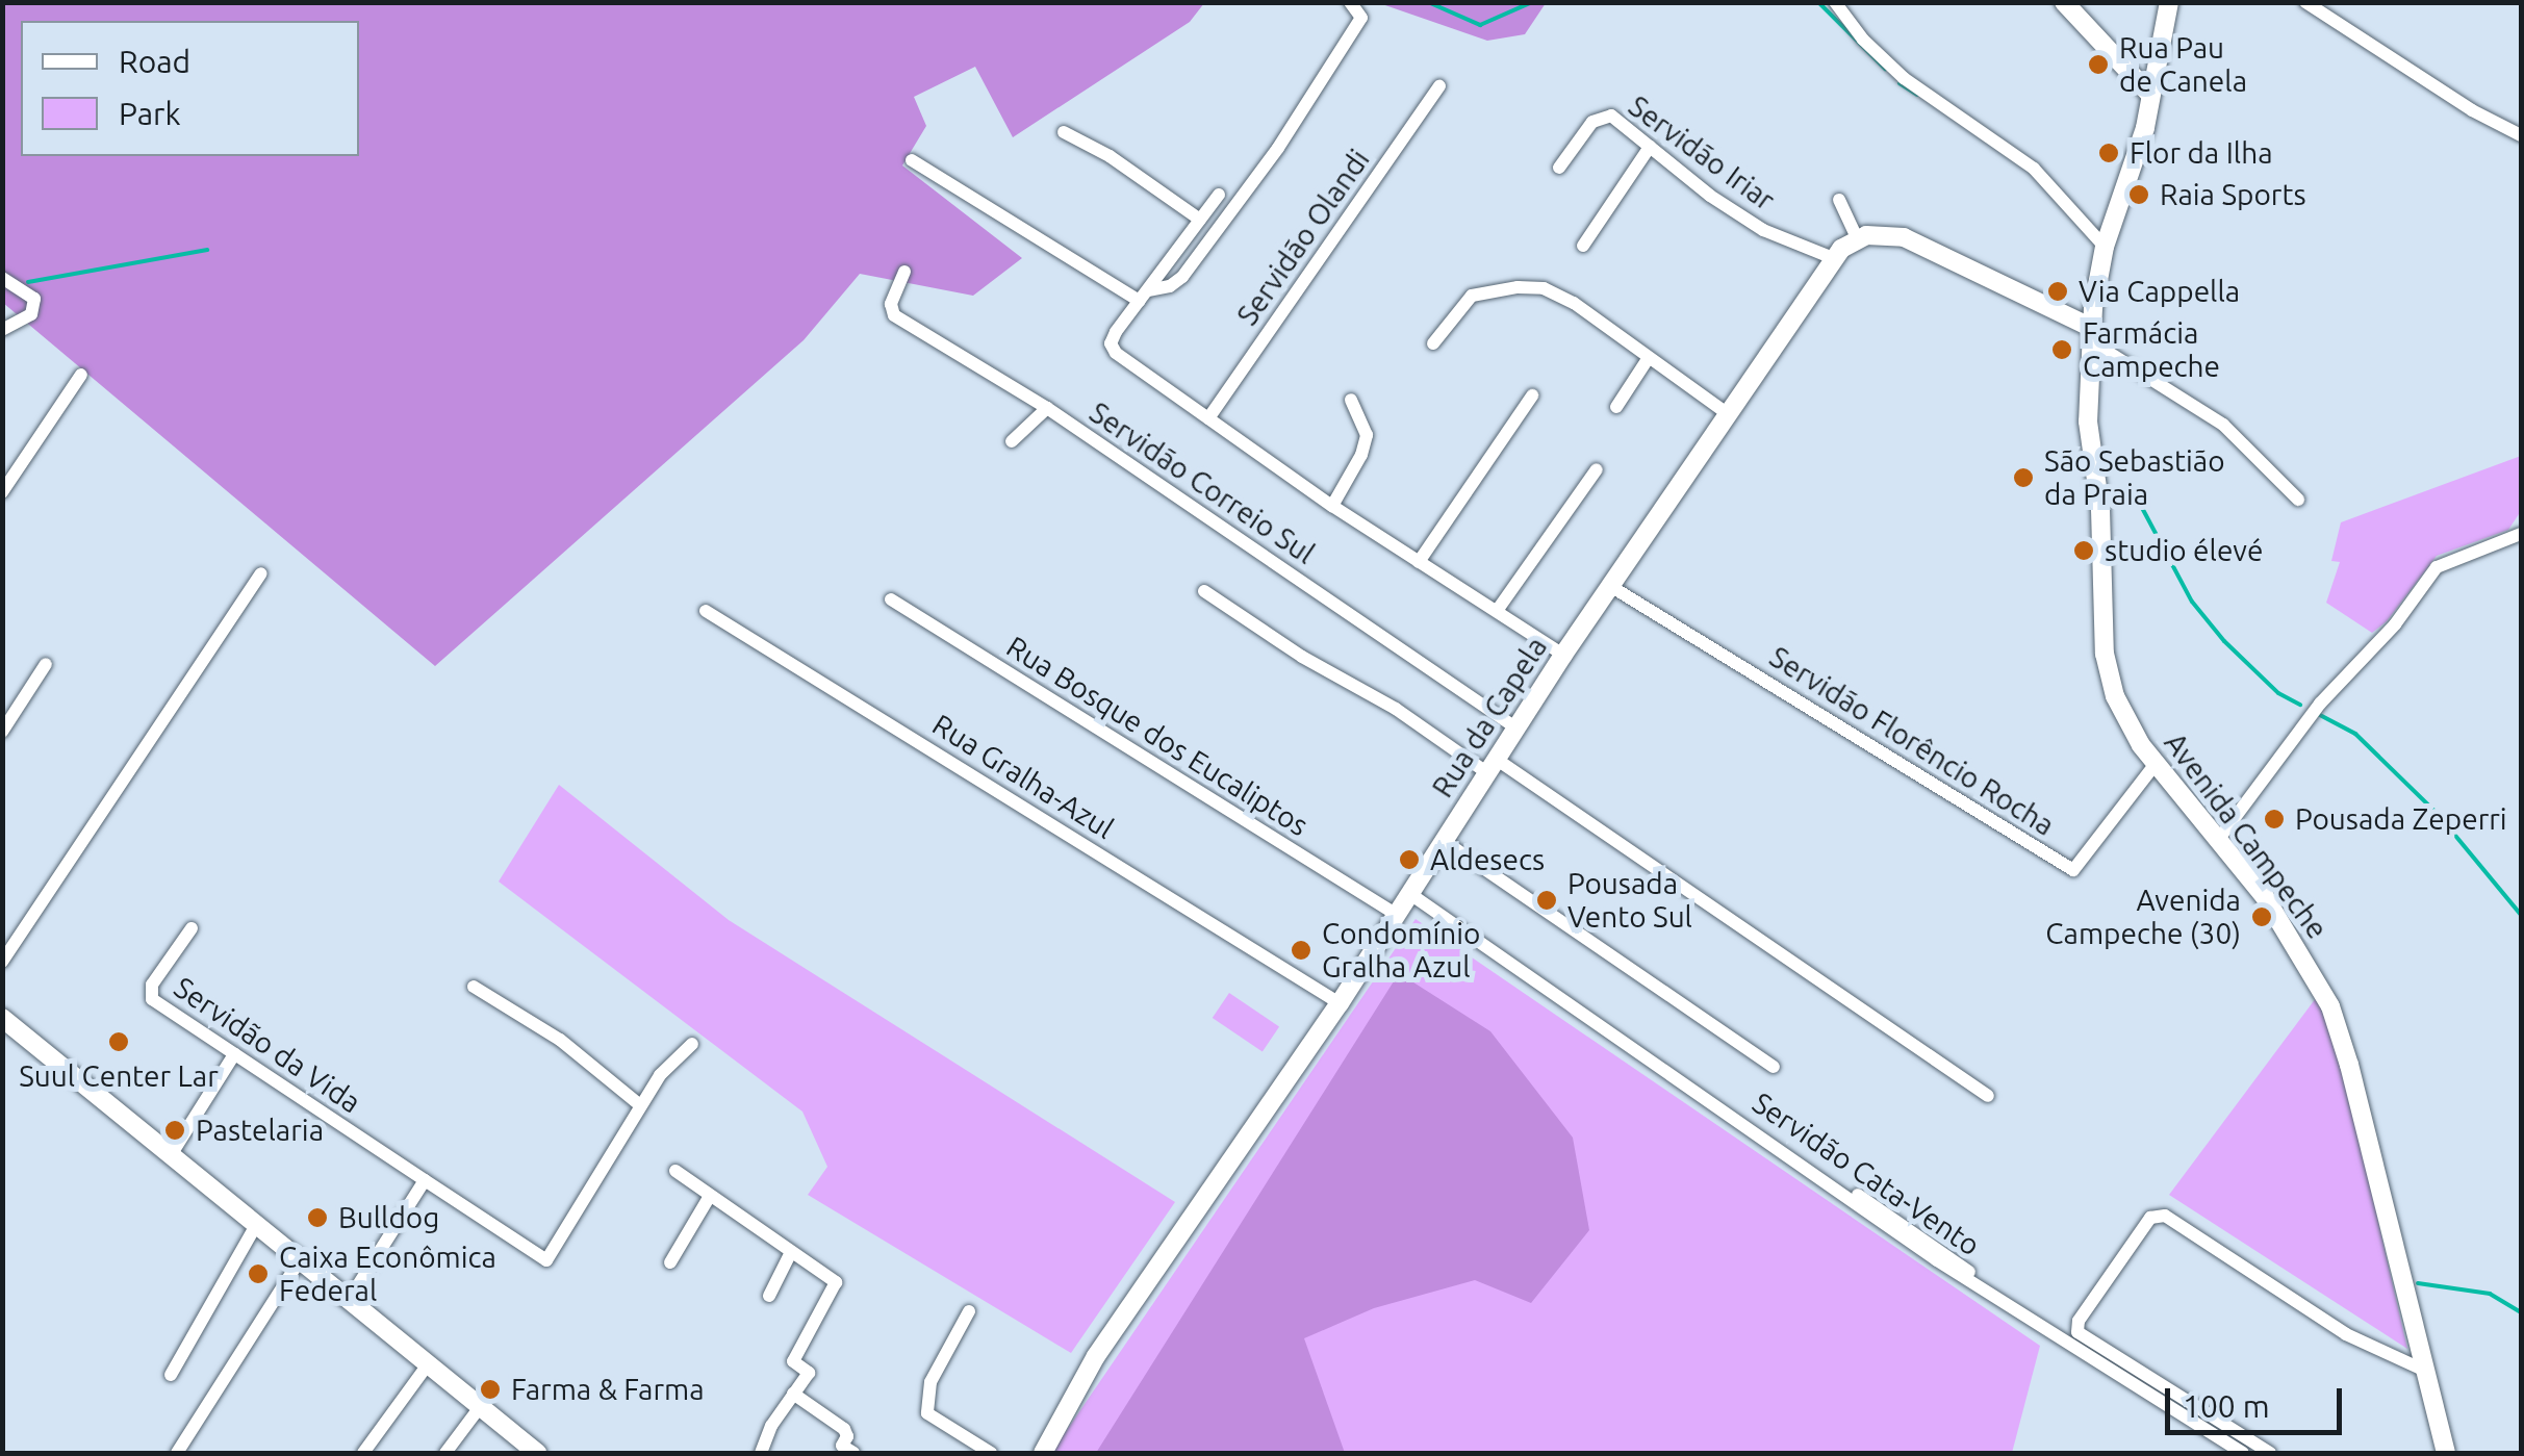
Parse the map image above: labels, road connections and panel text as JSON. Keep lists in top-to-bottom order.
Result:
{
  "streets": {
    "main road": ["Rua da Capela", "Avenida Campeche"],
    "street": [
      "Servidão Iriar",
      "Servidão Olandi",
      "Servidão Correio Sul",
      "Rua Bosque dos Eucaliptos",
      "Servidão Florêncio Rocha",
      "Rua Gralha-Azul",
      "Servidão da Vida",
      "Servidão Cata-Vento"
    ]
  },
  "crossings": [
    ["Servidão Iriar", "Rua da Capela"],
    ["Servidão Correio Sul", "Rua da Capela"],
    ["Rua da Capela", "Rua Bosque dos Eucaliptos"],
    ["Rua da Capela", "Servidão Florêncio Rocha"],
    ["Rua da Capela", "Rua Gralha-Azul"],
    ["Rua da Capela", "Servidão Cata-Vento"],
    ["Servidão Florêncio Rocha", "Avenida Campeche"]
  ],
  "places": [
    "Rua Pau de Canela",
    "Flor da Ilha",
    "Raia Sports",
    "Via Cappella",
    "Farmácia Campeche",
    "São Sebastião da Praia",
    "studio élevé",
    "Pousada Zeperri",
    "Aldesecs",
    "Pousada Vento Sul",
    "Avenida Campeche (30)",
    "Condomínio Gralha Azul",
    "Suul Center Lar",
    "Pastelaria",
    "Bulldog",
    "Caixa Econômica Federal",
    "Farma & Farma"
  ],
  "legend": ["Road", "Park"],
  "scale_bar": "100 m"
}
